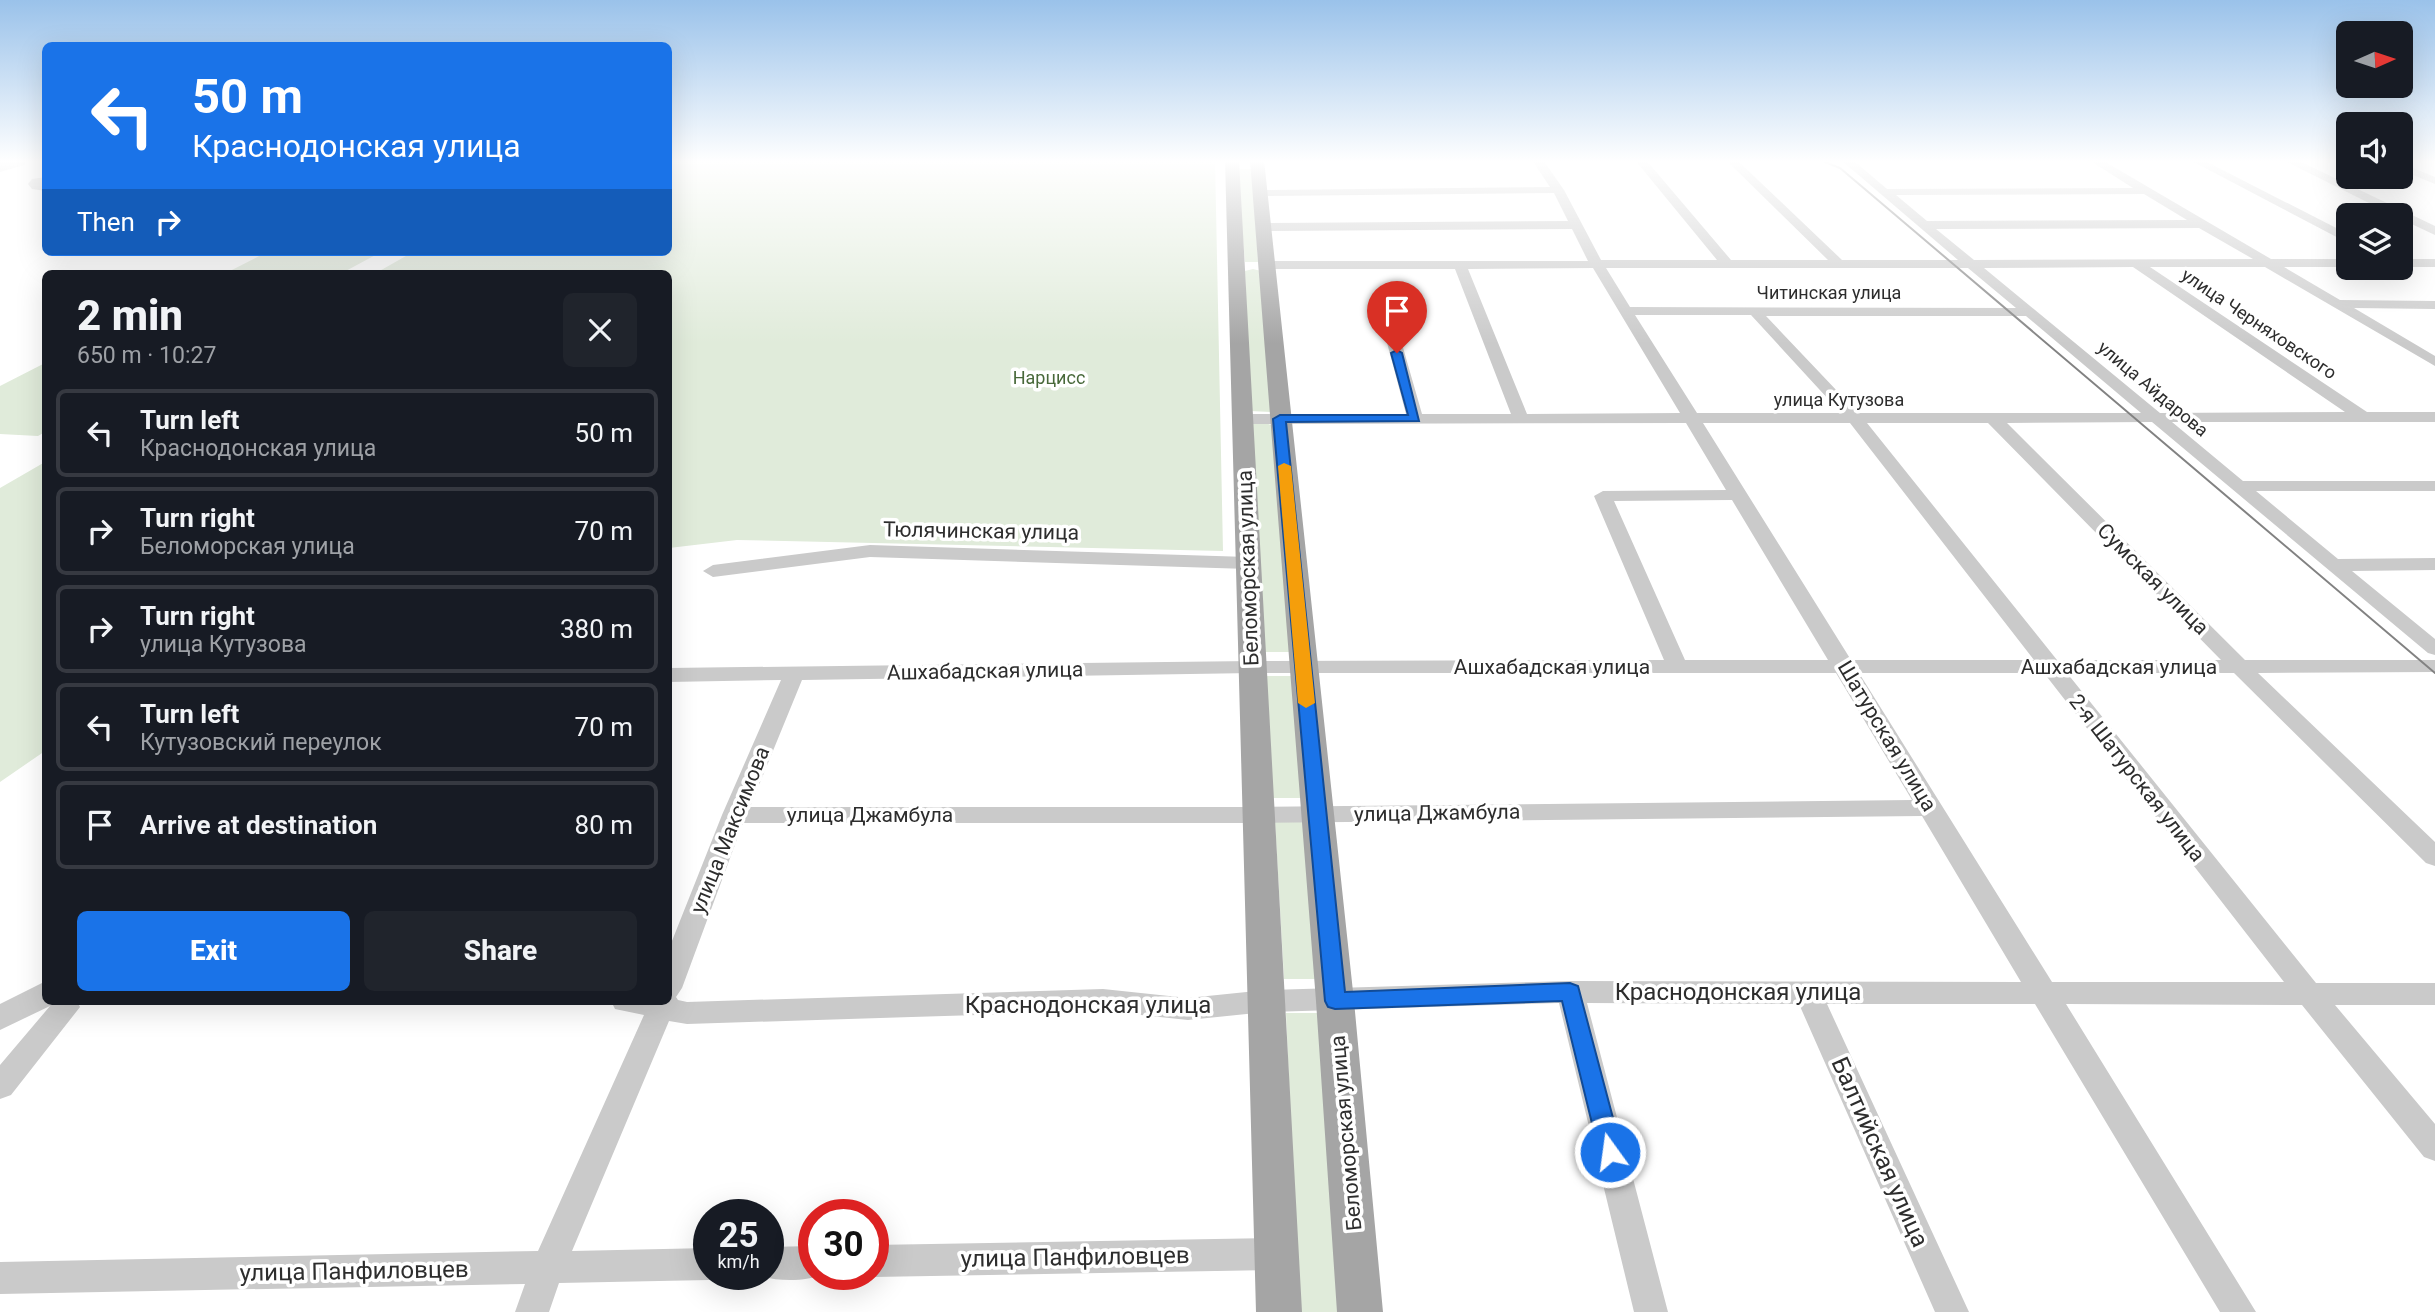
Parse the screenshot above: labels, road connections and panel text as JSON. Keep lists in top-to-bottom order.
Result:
{
  "streets": {
    "main road": ["Беломорская улица"],
    "street": [
      "Читинская улица",
      "улица Черняховского",
      "улица Айдарова",
      "улица Кутузова",
      "Тюлячинская улица",
      "Сумская улица",
      "Ашхабадская улица",
      "Шатурская улица",
      "2-я Шатурская улица",
      "улица Джамбула",
      "улица Максимова",
      "Краснодонская улица",
      "Балтийская улица",
      "улица Панфиловцев"
    ]
  },
  "crossings": [
    ["Читинская улица", "улица Айдарова"],
    ["Читинская улица", "Шатурская улица"],
    ["Читинская улица", "2-я Шатурская улица"],
    ["улица Черняховского", "улица Кутузова"],
    ["улица Айдарова", "улица Кутузова"],
    ["улица Кутузова", "Беломорская улица"],
    ["улица Кутузова", "Сумская улица"],
    ["улица Кутузова", "Шатурская улица"],
    ["улица Кутузова", "2-я Шатурская улица"],
    ["Тюлячинская улица", "Беломорская улица"],
    ["Беломорская улица", "Ашхабадская улица"],
    ["Беломорская улица", "улица Джамбула"],
    ["Беломорская улица", "Краснодонская улица"],
    ["Беломорская улица", "улица Панфиловцев"],
    ["Сумская улица", "Ашхабадская улица"],
    ["Ашхабадская улица", "Шатурская улица"],
    ["Ашхабадская улица", "2-я Шатурская улица"],
    ["Ашхабадская улица", "улица Максимова"],
    ["Шатурская улица", "улица Джамбула"],
    ["Шатурская улица", "Краснодонская улица"],
    ["2-я Шатурская улица", "Краснодонская улица"],
    ["улица Джамбула", "улица Максимова"],
    ["улица Максимова", "улица Панфиловцев"],
    ["Краснодонская улица", "Балтийская улица"]
  ],
  "parks": ["Нарцисс"],
  "north": "right",
  "page": {
    "turn": ["50 m", "Краснодонская улица"],
    "then": "Then",
    "heading": ["2 min", "650 m · 10:27"],
    "list": [
      {
        "name": "Turn left",
        "note": "Краснодонская улица",
        "value": "50 m"
      },
      {
        "name": "Turn right",
        "note": "Беломорская улица",
        "value": "70 m"
      },
      {
        "name": "Turn right",
        "note": "улица Кутузова",
        "value": "380 m"
      },
      {
        "name": "Turn left",
        "note": "Кутузовский переулок",
        "value": "70 m"
      },
      {
        "name": "Arrive at destination",
        "value": "80 m"
      }
    ],
    "buttons": ["Exit", "Share"],
    "speed": "25 km/h",
    "limit": "30"
  }
}
